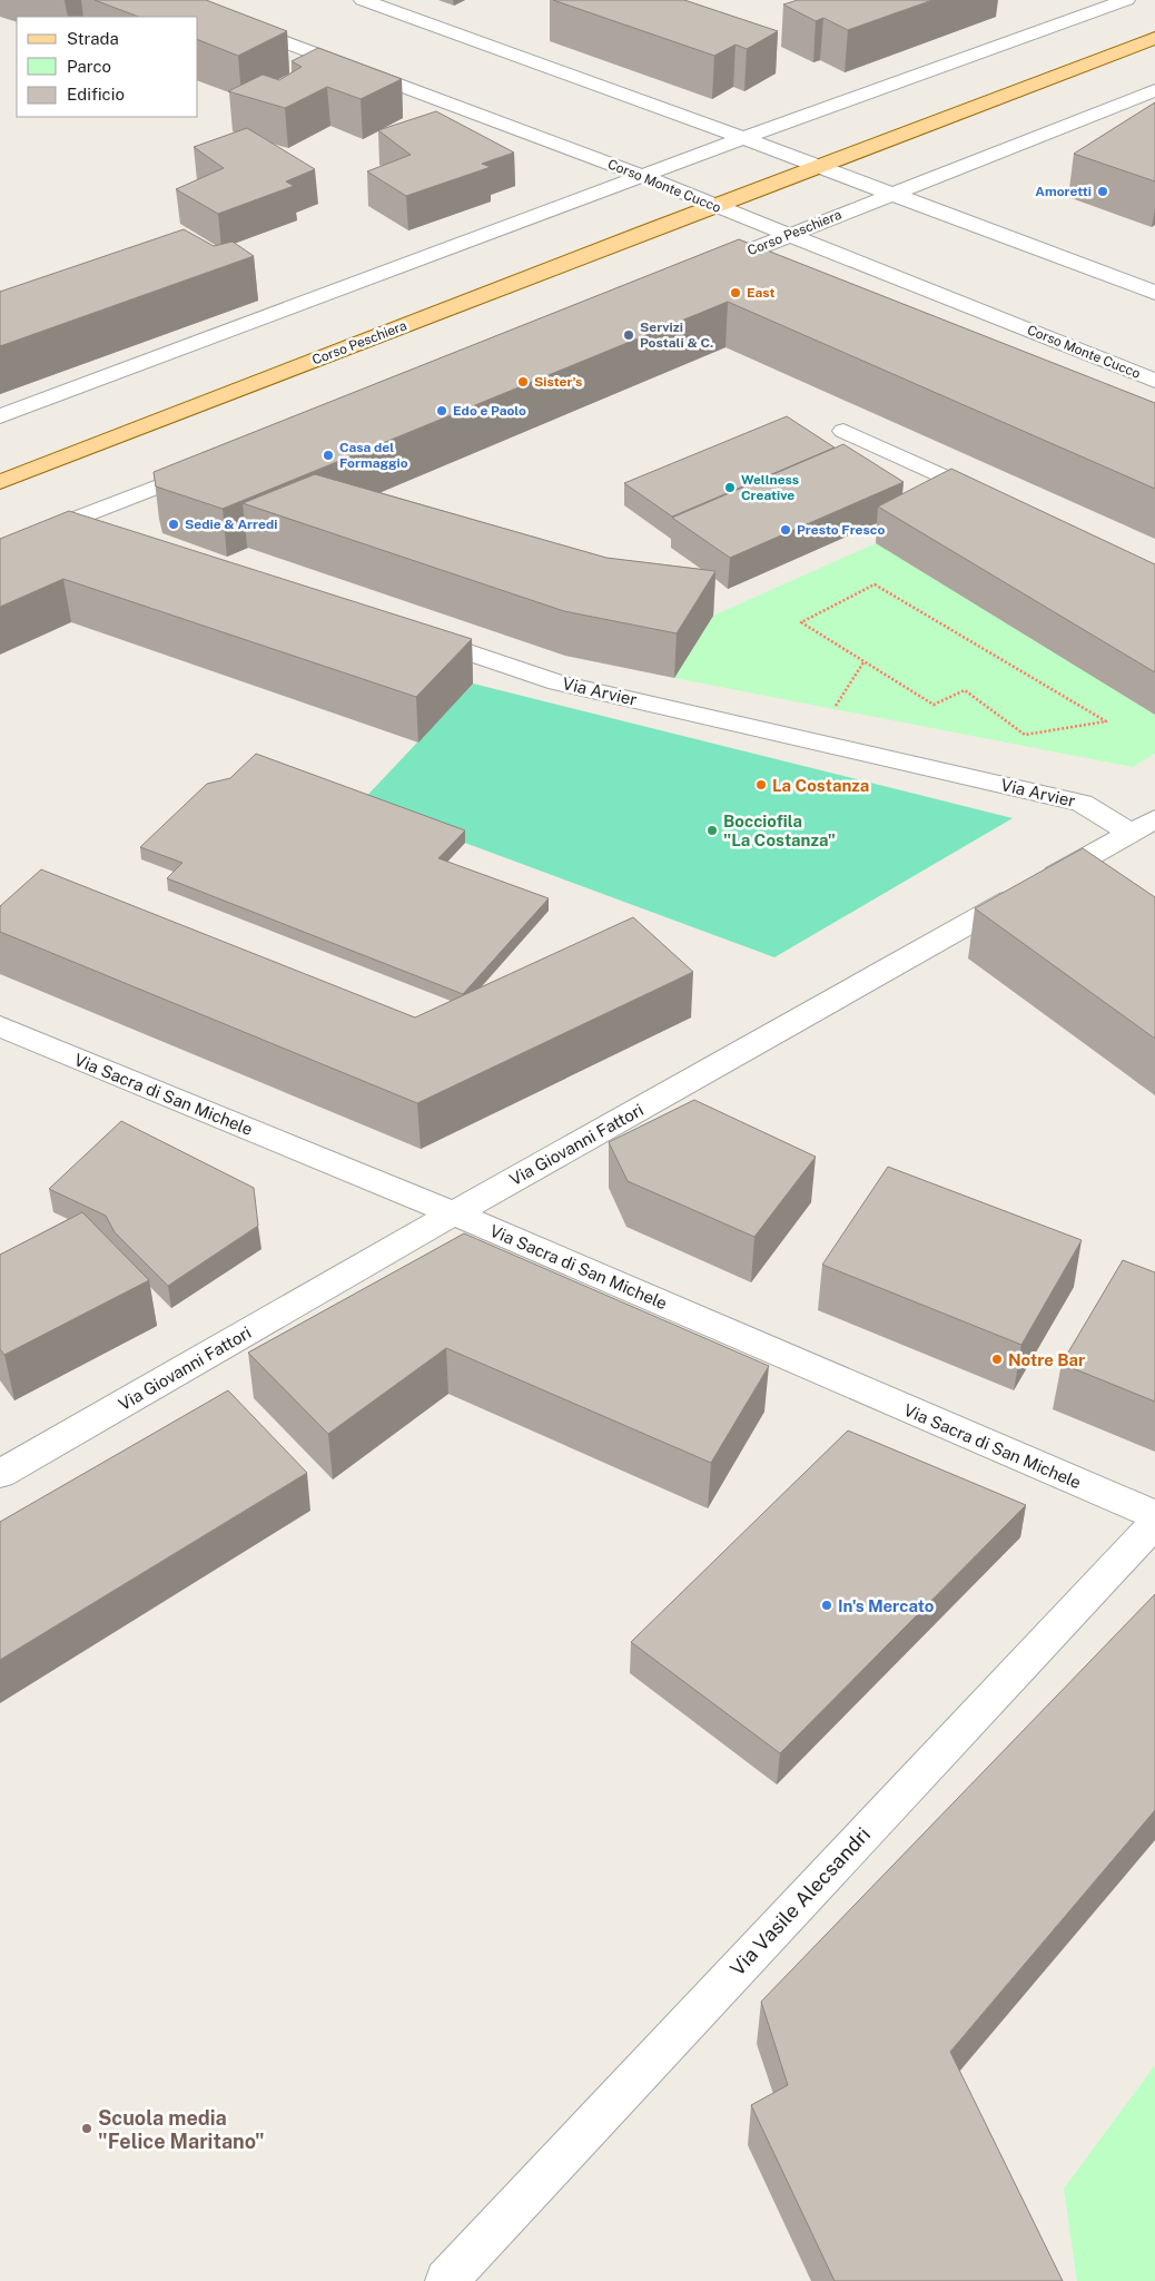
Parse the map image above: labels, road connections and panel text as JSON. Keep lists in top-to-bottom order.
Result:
{
  "streets": {
    "main road": ["Corso Peschiera"],
    "street": [
      "Corso Monte Cucco",
      "Via Arvier",
      "Via Sacra di San Michele",
      "Via Giovanni Fattori",
      "Via Vasile Alecsandri"
    ]
  },
  "crossings": [
    ["Corso Monte Cucco", "Corso Peschiera"],
    ["Via Arvier", "Via Giovanni Fattori"],
    ["Via Sacra di San Michele", "Via Giovanni Fattori"]
  ],
  "places": [
    "Amoretti",
    "East",
    "Servizi Postali & C.",
    "Sister's",
    "Edo e Paolo",
    "Casa del Formaggio",
    "Wellness Creative",
    "Sedie & Arredi",
    "Presto Fresco",
    "La Costanza",
    "Bocciofila \"La Costanza\"",
    "Notre Bar",
    "In's Mercato",
    "Scuola media \"Felice Maritano\""
  ],
  "legend": ["Strada", "Parco", "Edificio"]
}
